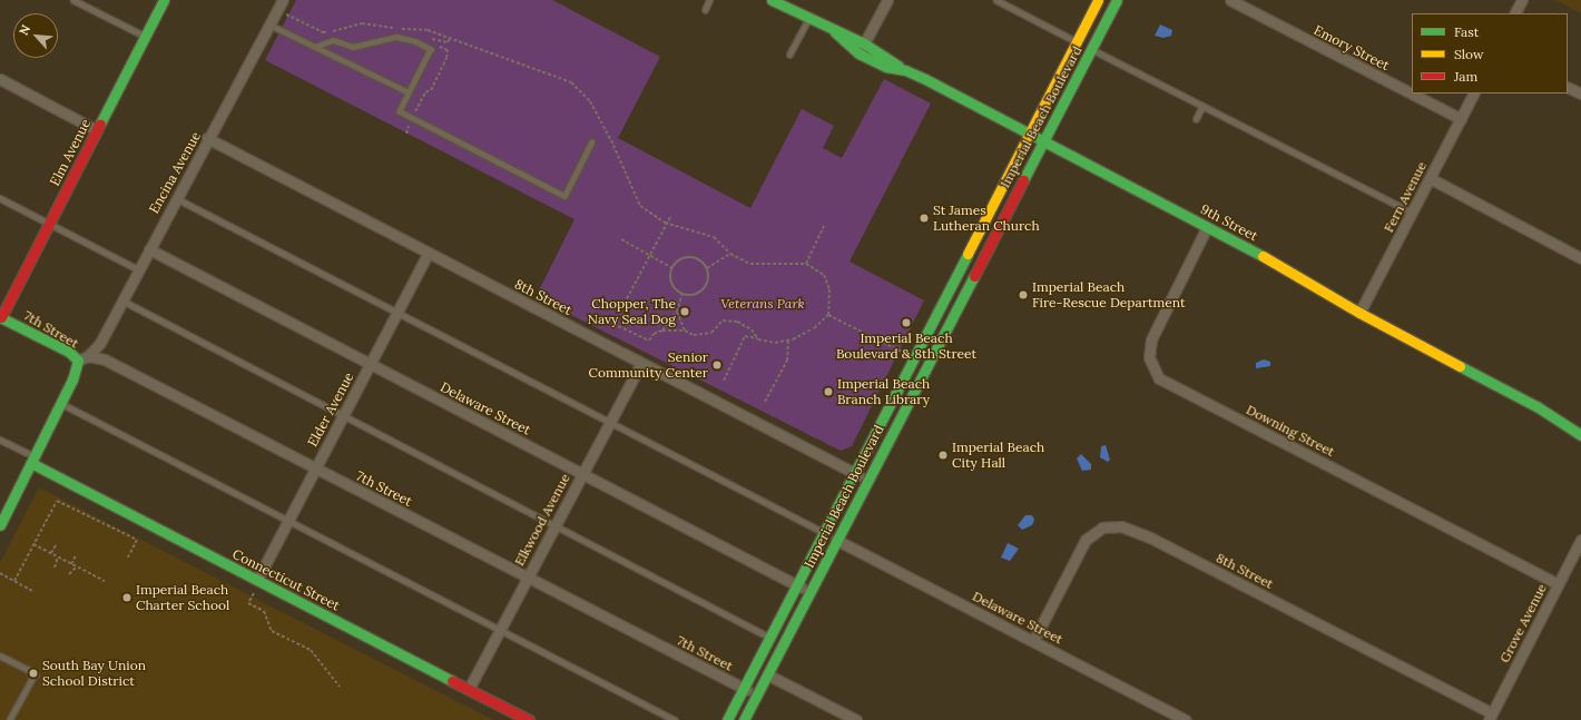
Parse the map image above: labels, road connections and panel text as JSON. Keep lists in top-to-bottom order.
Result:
{
  "streets": {
    "main road": [
      "Imperial Beach Boulevard",
      "Elm Avenue",
      "9th Street",
      "7th Street",
      "Connecticut Street"
    ],
    "street": [
      "Emory Street",
      "Encina Avenue",
      "Fern Avenue",
      "8th Street",
      "Delaware Street",
      "Elder Avenue",
      "Downing Street",
      "Elkwood Avenue",
      "Grove Avenue"
    ]
  },
  "crossings": [
    ["Emory Street", "Fern Avenue"],
    ["Imperial Beach Boulevard", "9th Street"],
    ["Imperial Beach Boulevard", "8th Street"],
    ["Imperial Beach Boulevard", "7th Street"],
    ["Imperial Beach Boulevard", "Delaware Street"],
    ["Elm Avenue", "7th Street"],
    ["Encina Avenue", "8th Street"],
    ["Encina Avenue", "7th Street"],
    ["Encina Avenue", "Delaware Street"],
    ["Fern Avenue", "9th Street"],
    ["9th Street", "Downing Street"],
    ["8th Street", "Delaware Street"],
    ["8th Street", "Elder Avenue"],
    ["8th Street", "Elkwood Avenue"],
    ["8th Street", "Grove Avenue"],
    ["7th Street", "Elder Avenue"],
    ["7th Street", "Elkwood Avenue"],
    ["Delaware Street", "Elder Avenue"],
    ["Delaware Street", "Elkwood Avenue"],
    ["Elder Avenue", "Connecticut Street"],
    ["Downing Street", "Grove Avenue"],
    ["Elkwood Avenue", "Connecticut Street"]
  ],
  "parks": ["Veterans Park"],
  "places": [
    "St James Lutheran Church",
    "Imperial Beach Fire-Rescue Department",
    "Chopper, The Navy Seal Dog",
    "Imperial Beach Boulevard & 8th Street",
    "Senior Community Center",
    "Imperial Beach Branch Library",
    "Imperial Beach City Hall",
    "Imperial Beach Charter School",
    "South Bay Union School District"
  ],
  "legend": ["Fast", "Slow", "Jam"],
  "north": "top left"
}
